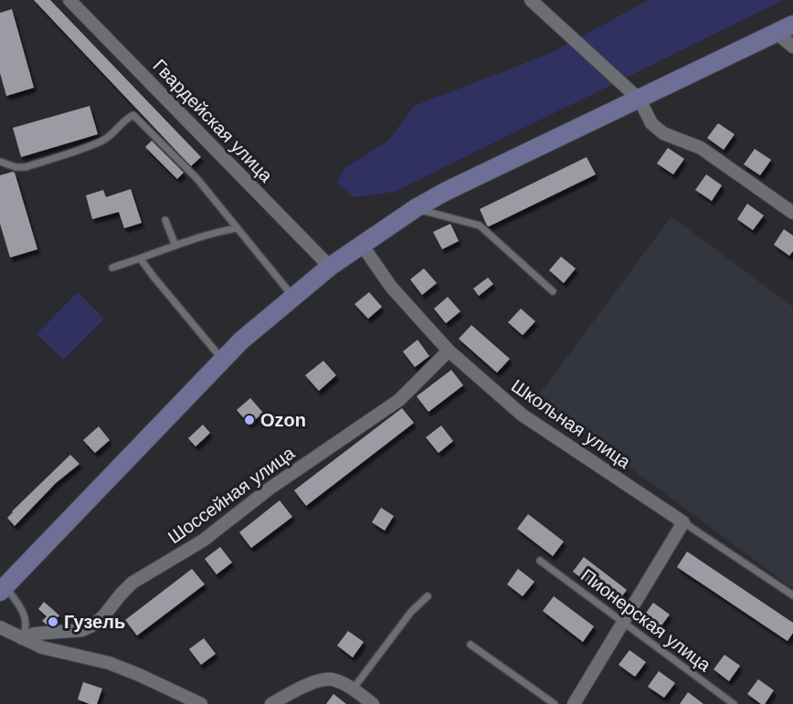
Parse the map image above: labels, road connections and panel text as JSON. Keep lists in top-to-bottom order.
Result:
{
  "streets": {
    "street": ["Гвардейская улица", "Школьная улица", "Шоссейная улица"],
    "lane": ["Пионерская улица"]
  },
  "crossings": [
    ["Школьная улица", "Шоссейная улица"]
  ],
  "places": ["Ozon", "Гузель"]
}
